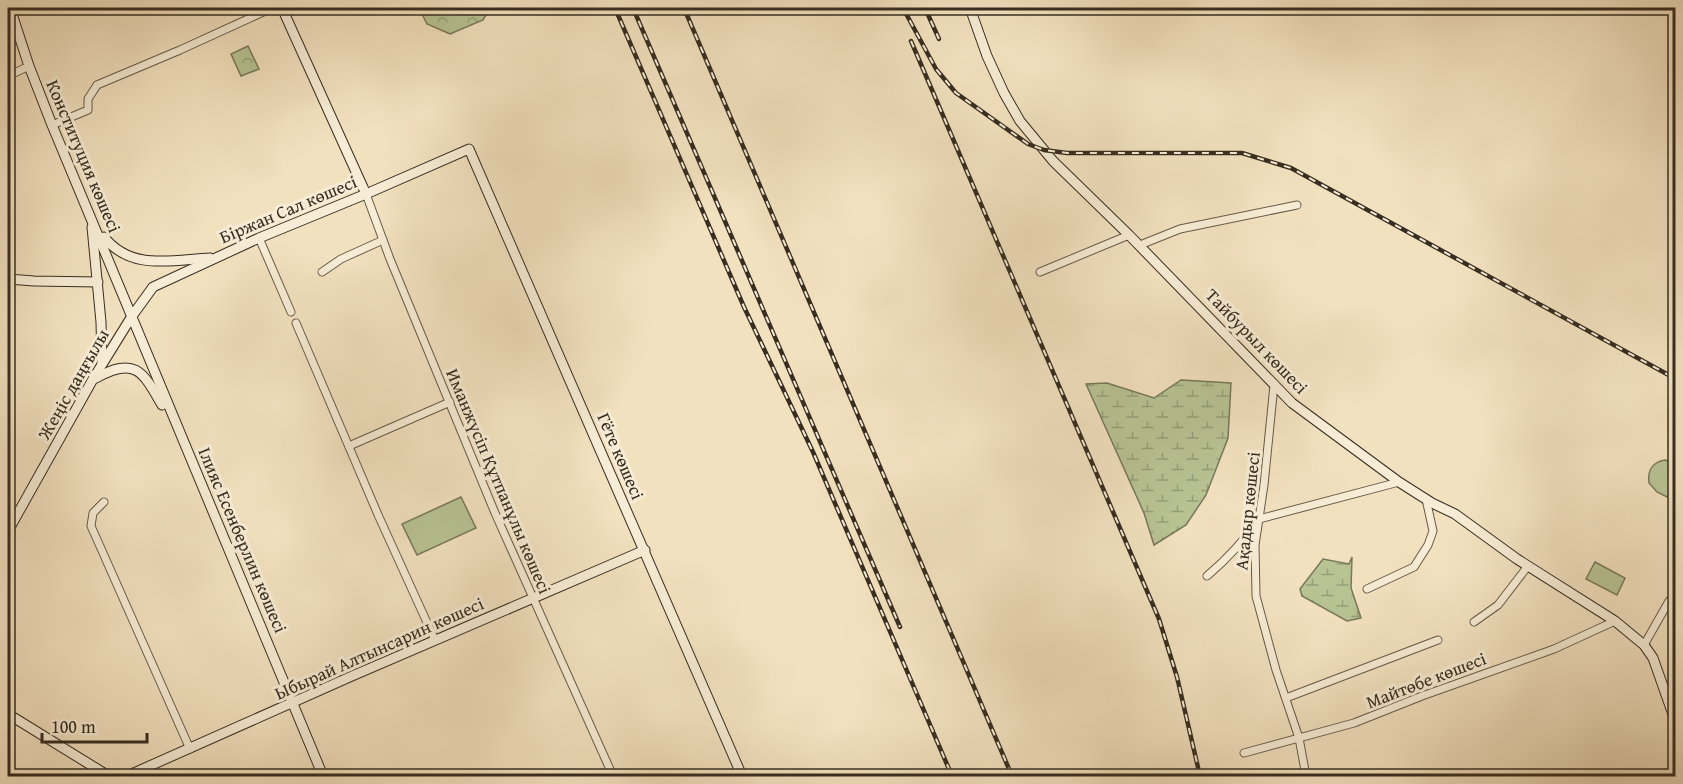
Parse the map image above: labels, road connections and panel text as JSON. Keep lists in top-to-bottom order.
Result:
{
  "streets": {
    "main road": [
      "Конституция көшесі",
      "Біржан Сал көшесі",
      "Тайбурыл көшесі",
      "Жеңіс даңғылы",
      "Гёте көшесі",
      "Ілияс Есенберлин көшесі",
      "Ыбырай Алтынсарин көшесі"
    ],
    "street": ["Иманжүсіп Құтпанұлы көшесі", "Ақадыр көшесі", "Майтөбе көшесі"]
  },
  "crossings": [
    ["Конституция көшесі", "Біржан Сал көшесі"],
    ["Конституция көшесі", "Жеңіс даңғылы"],
    ["Конституция көшесі", "Ілияс Есенберлин көшесі"],
    ["Біржан Сал көшесі", "Жеңіс даңғылы"],
    ["Біржан Сал көшесі", "Гёте көшесі"],
    ["Біржан Сал көшесі", "Иманжүсіп Құтпанұлы көшесі"],
    ["Біржан Сал көшесі", "Ілияс Есенберлин көшесі"],
    ["Тайбурыл көшесі", "Ақадыр көшесі"],
    ["Тайбурыл көшесі", "Майтөбе көшесі"],
    ["Жеңіс даңғылы", "Ілияс Есенберлин көшесі"],
    ["Гёте көшесі", "Ыбырай Алтынсарин көшесі"],
    ["Иманжүсіп Құтпанұлы көшесі", "Ыбырай Алтынсарин көшесі"],
    ["Ақадыр көшесі", "Майтөбе көшесі"],
    ["Ілияс Есенберлин көшесі", "Ыбырай Алтынсарин көшесі"]
  ],
  "scale_bar": "100 m"
}
